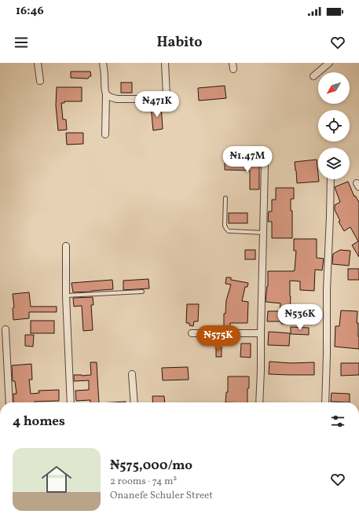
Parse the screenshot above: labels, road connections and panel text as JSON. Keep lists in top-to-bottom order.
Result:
{
  "north": "bottom left",
  "page": {
    "status": "16:46",
    "header": "Habito",
    "price": [
      "₦471K",
      "₦1.47M",
      "₦536K",
      "₦575K"
    ],
    "heading": "4 homes",
    "list": [
      {
        "name": "₦575,000/mo",
        "note": "2 rooms · 74 m² · Onanefe Schuler Street"
      }
    ]
  }
}
